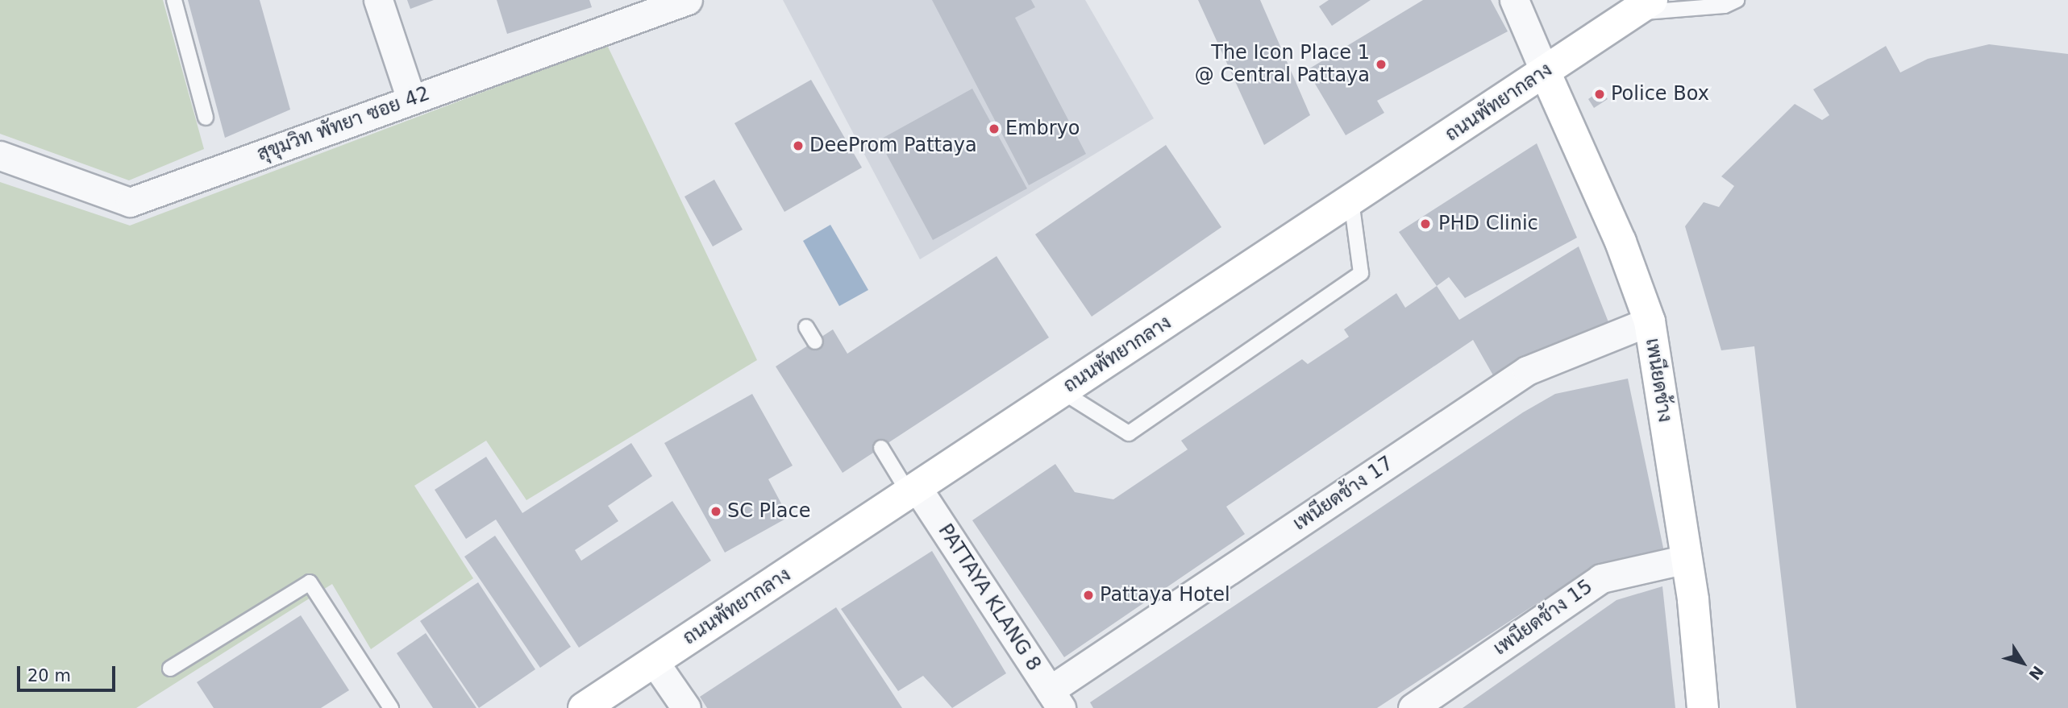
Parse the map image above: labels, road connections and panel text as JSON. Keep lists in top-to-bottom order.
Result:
{
  "streets": {
    "main road": ["ถนนพัทยากลาง", "เพนียดช้าง"],
    "street": [
      "สุขุมวิท พัทยา ซอย 42",
      "เพนียดช้าง 17",
      "PATTAYA KLANG 8",
      "เพนียดช้าง 15"
    ]
  },
  "crossings": [
    ["ถนนพัทยากลาง", "เพนียดช้าง"],
    ["ถนนพัทยากลาง", "PATTAYA KLANG 8"],
    ["เพนียดช้าง", "เพนียดช้าง 17"],
    ["เพนียดช้าง", "เพนียดช้าง 15"],
    ["เพนียดช้าง 17", "PATTAYA KLANG 8"]
  ],
  "places": [
    "The Icon Place 1 @ Central Pattaya",
    "Police Box",
    "Embryo",
    "DeeProm Pattaya",
    "PHD Clinic",
    "SC Place",
    "Pattaya Hotel"
  ],
  "scale_bar": "20 m",
  "north": "bottom right"
}
